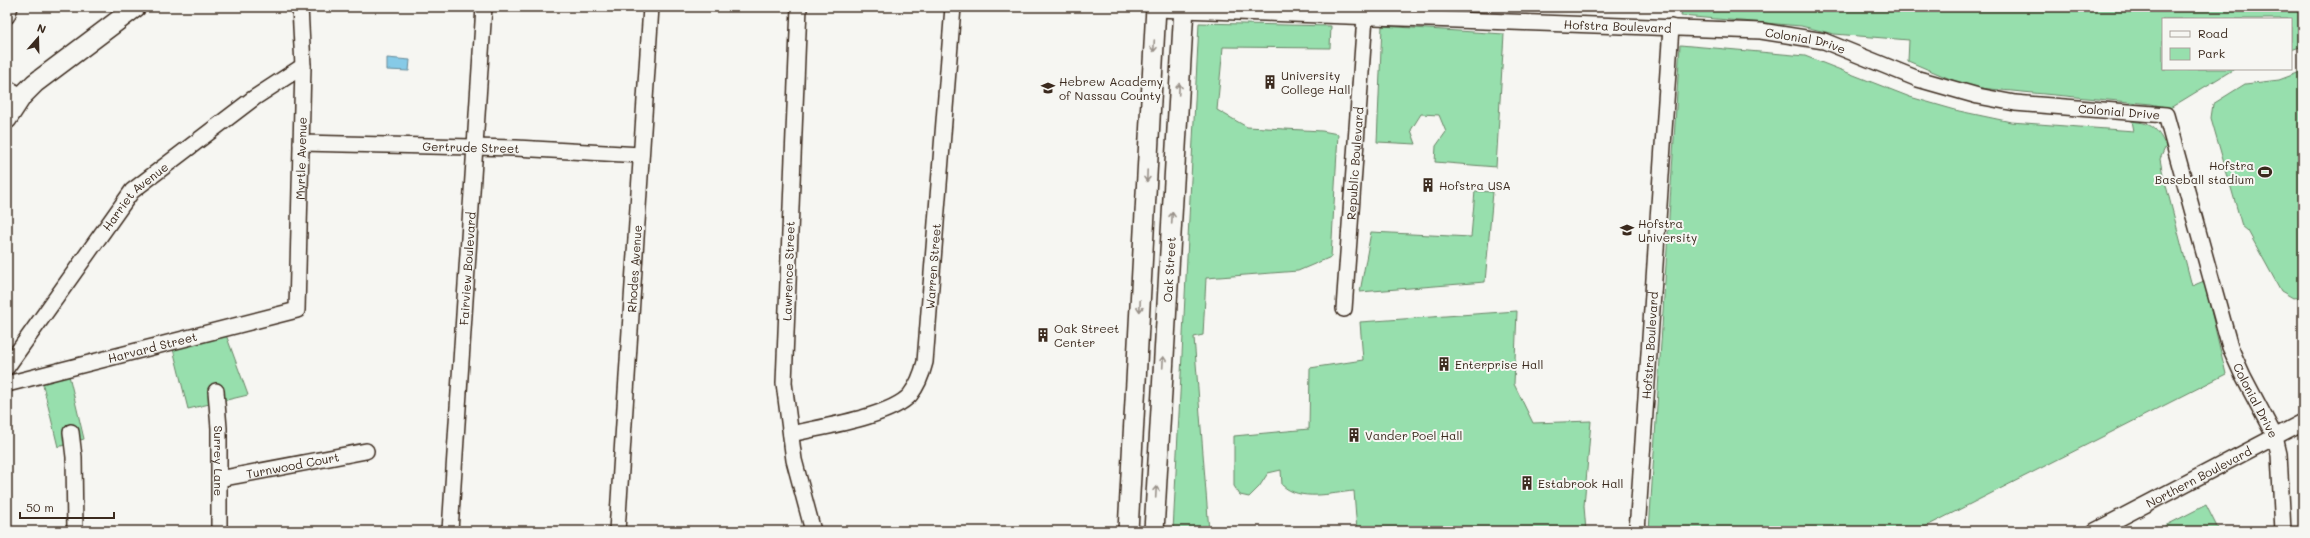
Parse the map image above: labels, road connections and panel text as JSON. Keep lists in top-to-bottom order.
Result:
{
  "streets": {
    "street": [
      "Hofstra Boulevard",
      "Colonial Drive",
      "Gertrude Street",
      "Myrtle Avenue",
      "Republic Boulevard",
      "Harriet Avenue",
      "Warren Street",
      "Fairview Boulevard",
      "Rhodes Avenue",
      "Oak Street",
      "Lawrence Street",
      "Harvard Street",
      "Surrey Lane",
      "Turnwood Court",
      "Northern Boulevard"
    ]
  },
  "crossings": [
    ["Hofstra Boulevard", "Colonial Drive"],
    ["Hofstra Boulevard", "Republic Boulevard"],
    ["Hofstra Boulevard", "Oak Street"],
    ["Colonial Drive", "Northern Boulevard"],
    ["Gertrude Street", "Myrtle Avenue"],
    ["Gertrude Street", "Fairview Boulevard"],
    ["Gertrude Street", "Rhodes Avenue"],
    ["Myrtle Avenue", "Harriet Avenue"],
    ["Myrtle Avenue", "Harvard Street"],
    ["Warren Street", "Lawrence Street"],
    ["Surrey Lane", "Turnwood Court"]
  ],
  "places": {
    "building": [
      "University College Hall",
      "Hofstra USA",
      "Oak Street Center",
      "Enterprise Hall",
      "Vander Poel Hall",
      "Estabrook Hall"
    ],
    "school or university": ["Hebrew Academy of Nassau County", "Hofstra University"],
    "sports": ["Hofstra Baseball stadium"]
  },
  "legend": ["Road", "Park"],
  "scale_bar": "50 m",
  "north": "top"
}
